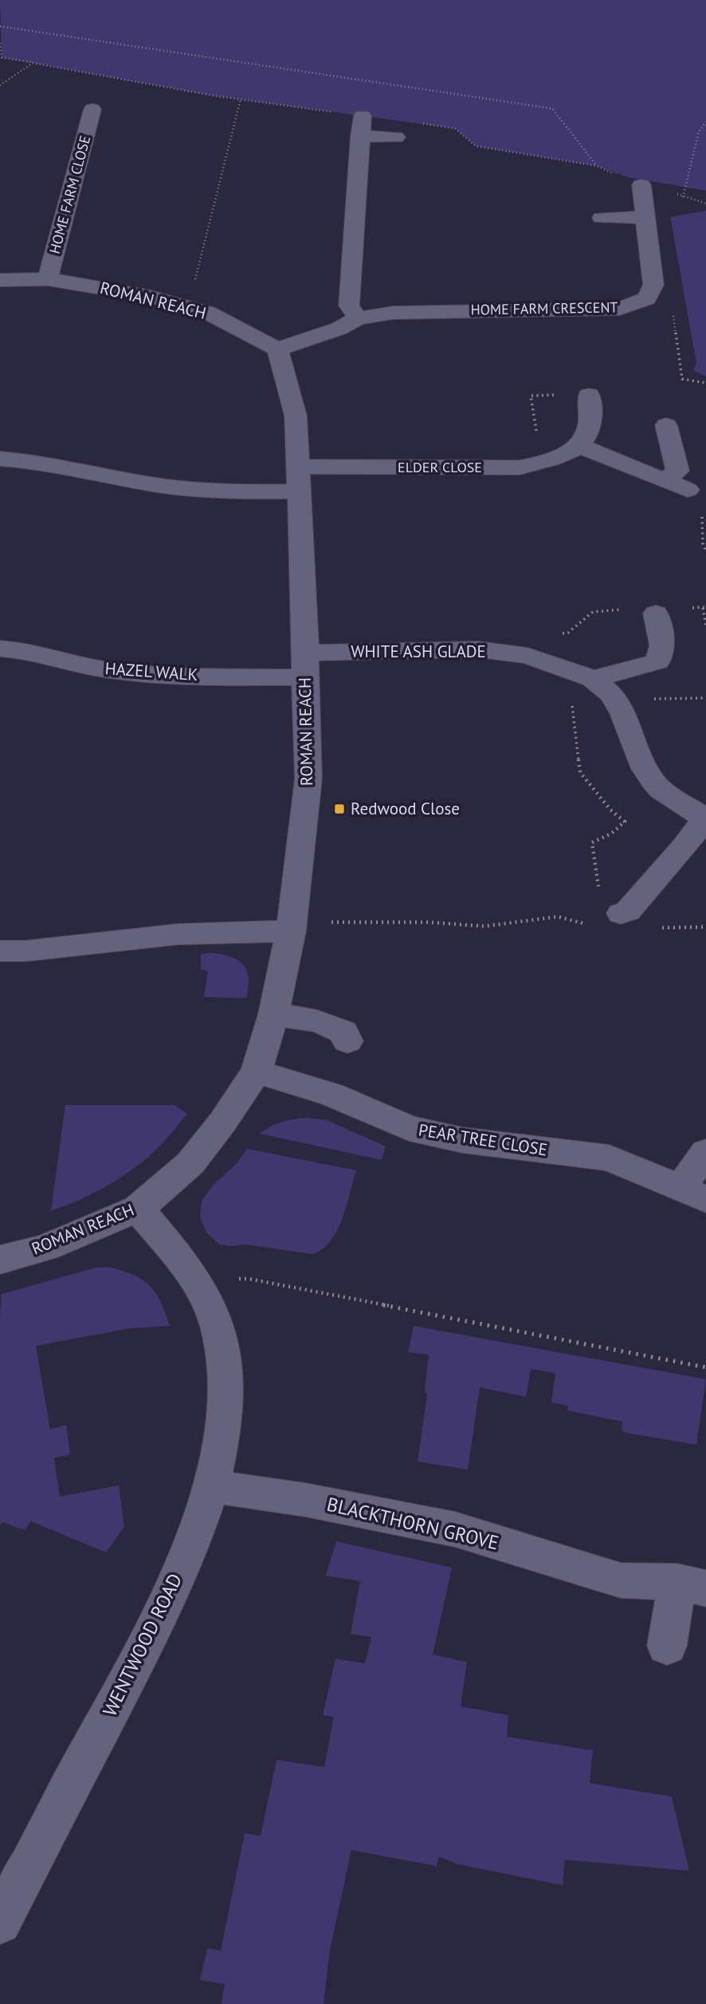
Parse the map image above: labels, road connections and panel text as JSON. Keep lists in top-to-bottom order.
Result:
{
  "streets": {
    "street": [
      "HOME FARM CLOSE",
      "ROMAN REACH",
      "HOME FARM CRESCENT",
      "ELDER CLOSE",
      "WHITE ASH GLADE",
      "HAZEL WALK",
      "PEAR TREE CLOSE",
      "BLACKTHORN GROVE",
      "WENTWOOD ROAD"
    ]
  },
  "crossings": [
    ["HOME FARM CLOSE", "ROMAN REACH"],
    ["ROMAN REACH", "HOME FARM CRESCENT"],
    ["ROMAN REACH", "ELDER CLOSE"],
    ["ROMAN REACH", "WHITE ASH GLADE"],
    ["ROMAN REACH", "HAZEL WALK"],
    ["ROMAN REACH", "PEAR TREE CLOSE"],
    ["ROMAN REACH", "WENTWOOD ROAD"],
    ["WHITE ASH GLADE", "HAZEL WALK"],
    ["BLACKTHORN GROVE", "WENTWOOD ROAD"]
  ],
  "places": {
    "transit": ["Redwood Close"]
  }
}
